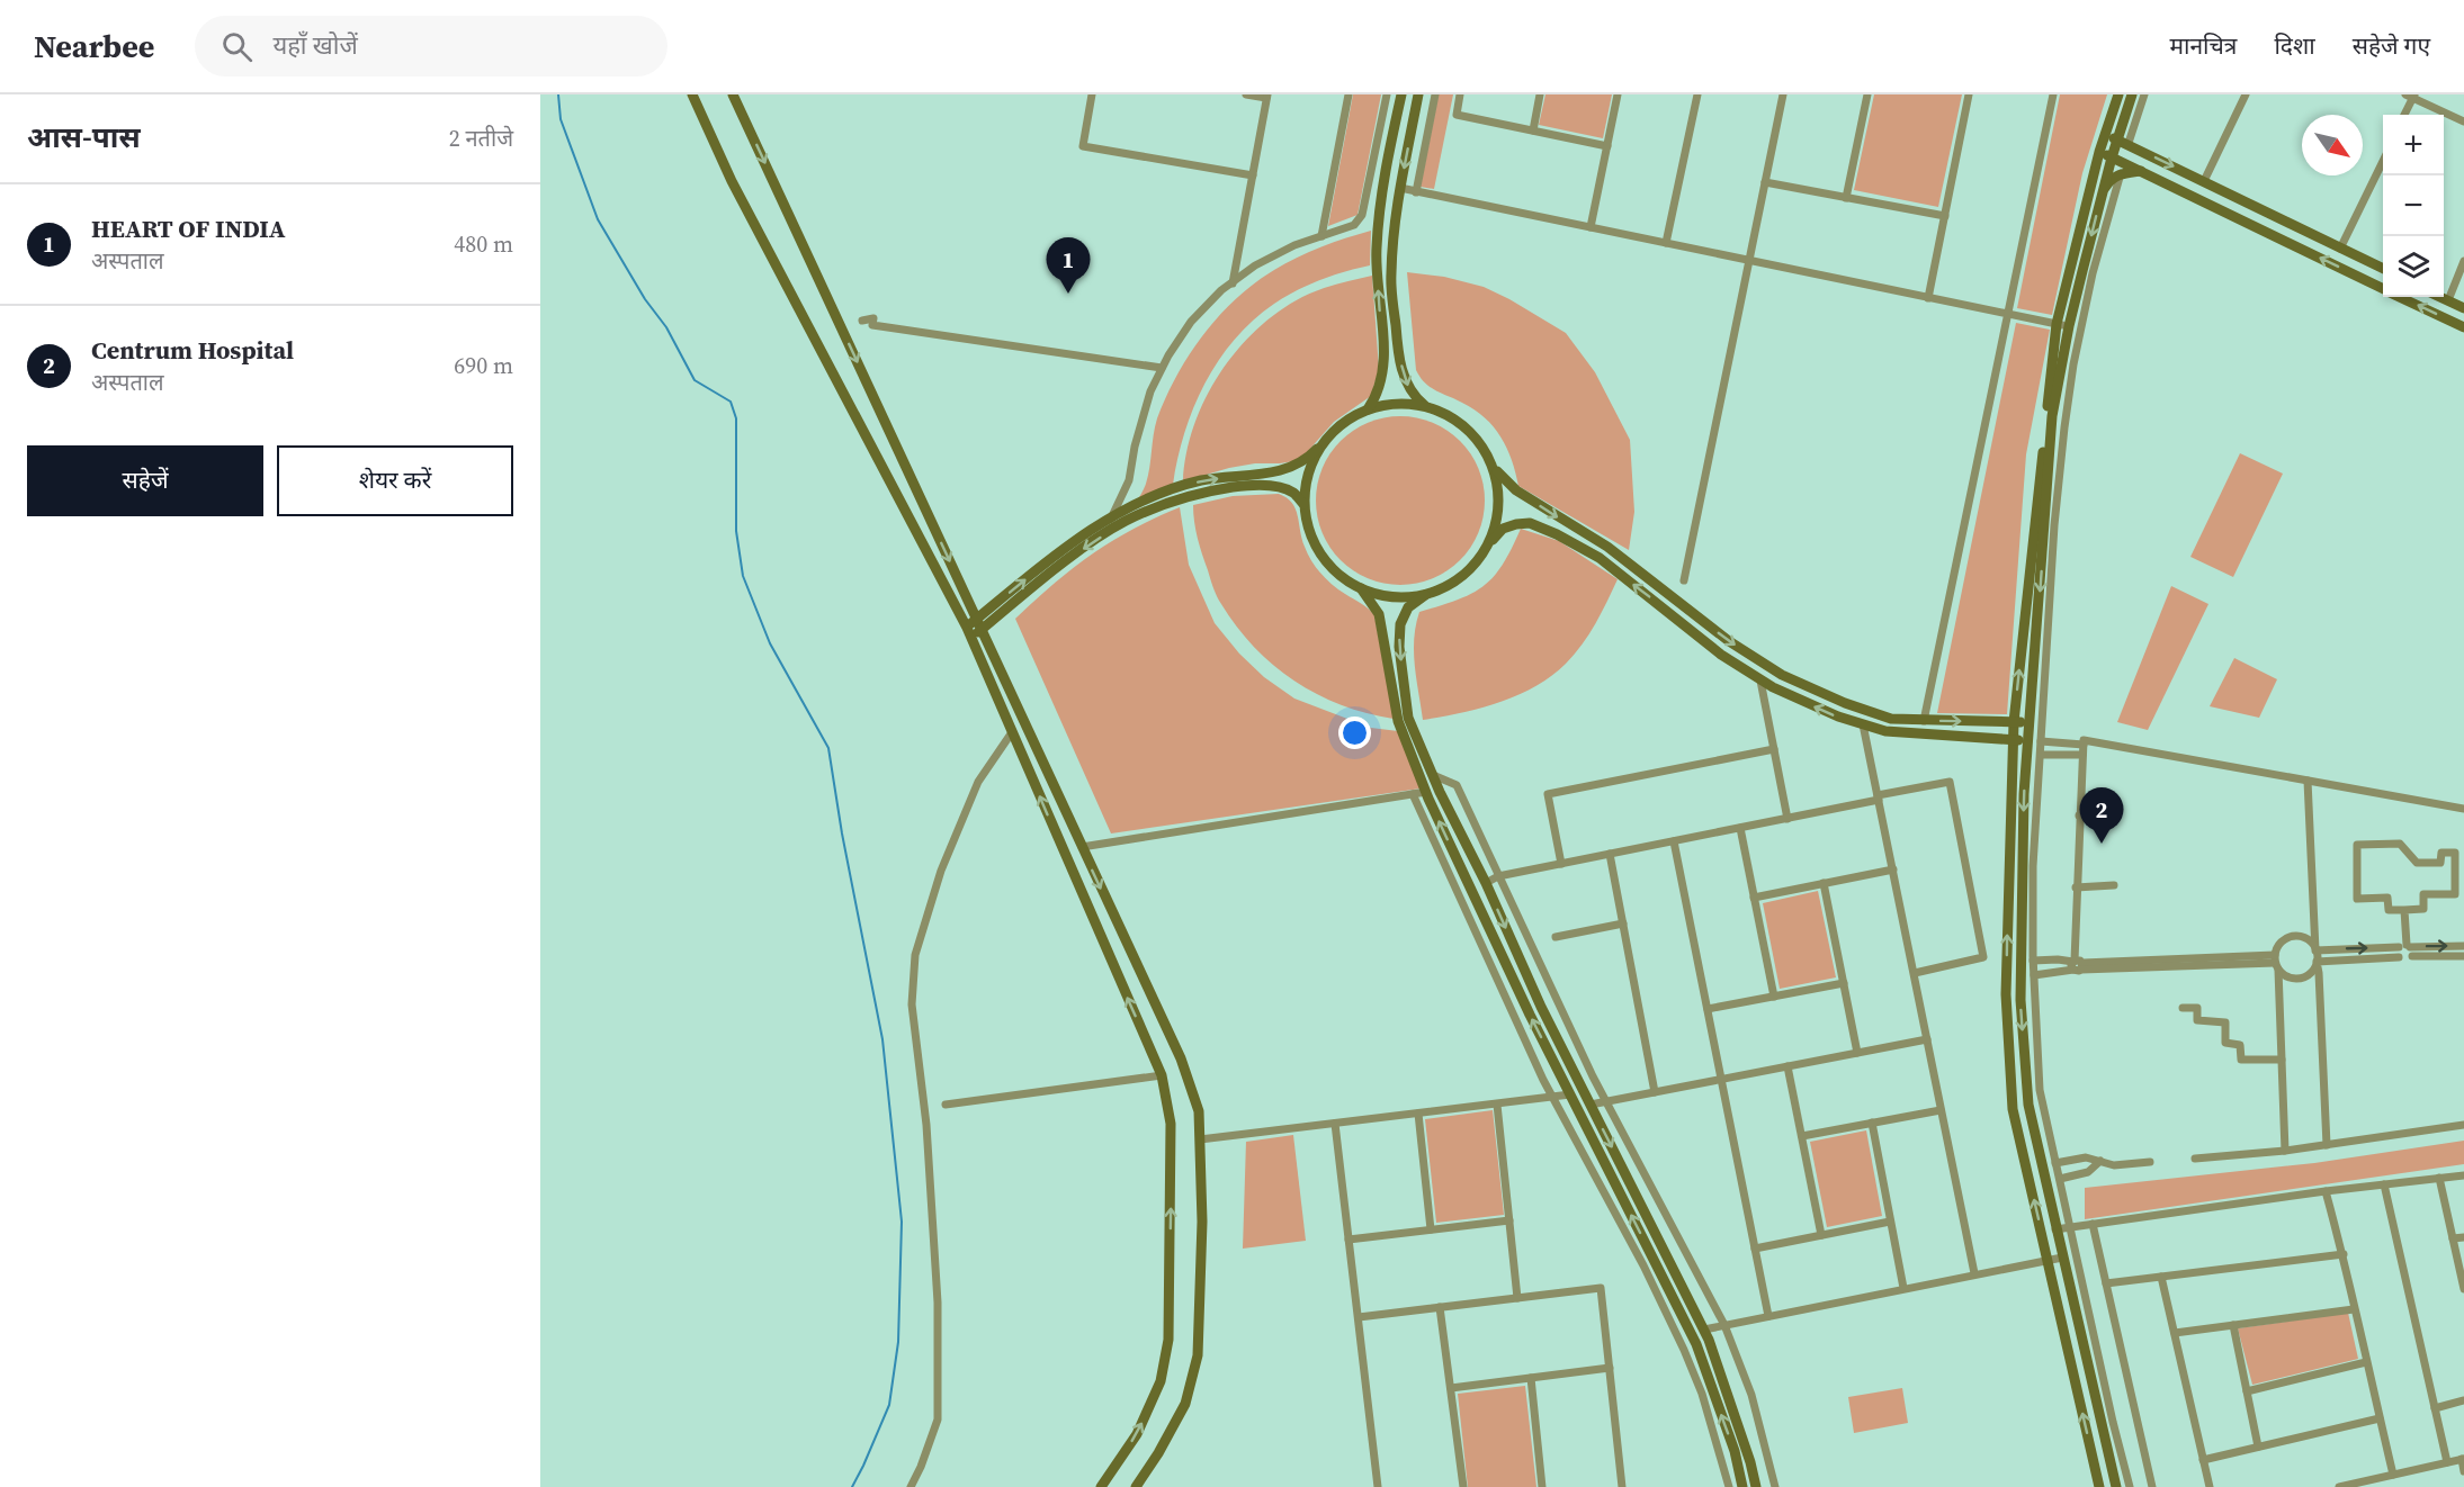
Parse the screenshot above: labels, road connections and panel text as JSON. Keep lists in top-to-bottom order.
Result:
{
  "north": "bottom right",
  "page": {
    "header": "Nearbee",
    "search": "यहाँ खोजें",
    "nav": ["मानचित्र", "दिशा", "सहेजे गए"],
    "heading": ["आस-पास", "2 नतीजे"],
    "map_buttons": ["+", "−"],
    "list": [
      {
        "mark": "1",
        "name": "HEART OF INDIA",
        "note": "अस्पताल",
        "value": "480 m"
      },
      {
        "mark": "2",
        "name": "Centrum Hospital",
        "note": "अस्पताल",
        "value": "690 m"
      }
    ],
    "pins": ["1", "2"],
    "buttons": ["सहेजें", "शेयर करें"]
  }
}
